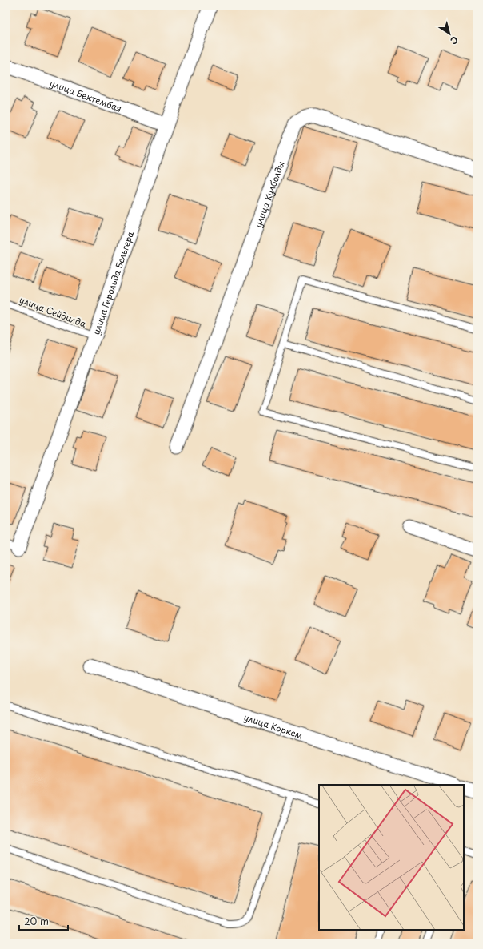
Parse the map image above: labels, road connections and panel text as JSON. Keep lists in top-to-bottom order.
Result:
{
  "streets": {
    "street": [
      "улица Бектембая",
      "улица Кулболды",
      "улица Герольда Бельгера",
      "улица Коркем"
    ],
    "lane": ["улица Сейдилда"]
  },
  "crossings": [
    ["улица Бектембая", "улица Герольда Бельгера"],
    ["улица Герольда Бельгера", "улица Сейдилда"]
  ],
  "scale_bar": "20 m",
  "north": "bottom right"
}
